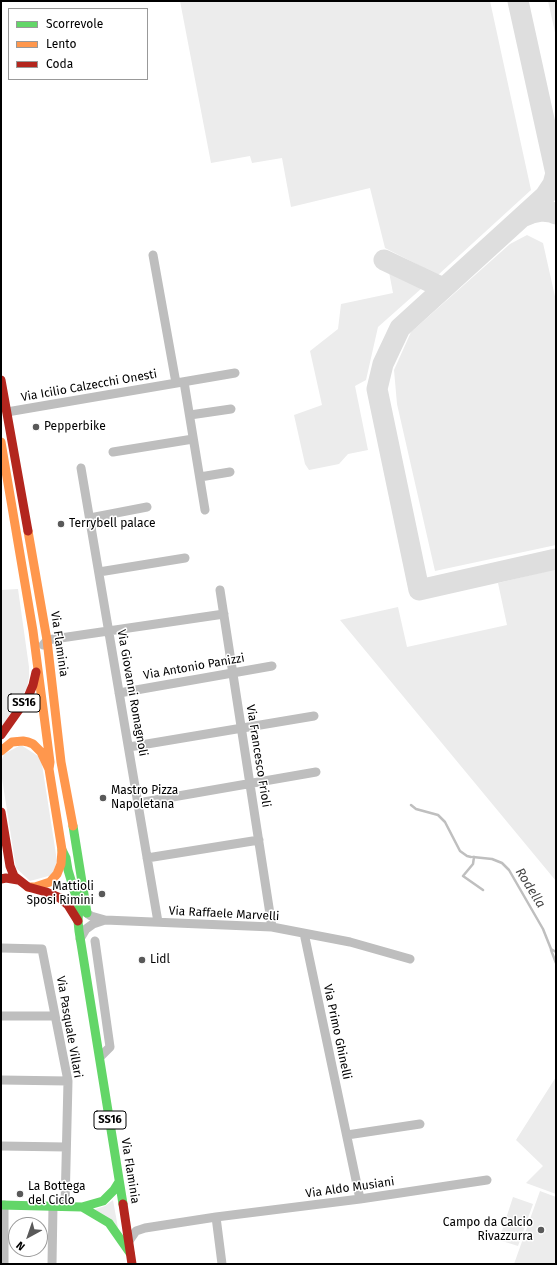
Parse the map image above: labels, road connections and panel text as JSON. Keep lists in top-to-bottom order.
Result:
{
  "streets": {
    "main road": ["Via Flaminia", "SS16"],
    "street": [
      "Via Icilio Calzecchi Onesti",
      "Via Antonio Panizzi",
      "Via Giovanni Romagnoli",
      "Via Francesco Frioli",
      "Via Raffaele Marvelli",
      "Via Pasquale Villari",
      "Via Primo Ghinelli",
      "Via Aldo Musiani"
    ]
  },
  "crossings": [
    ["Via Icilio Calzecchi Onesti", "Via Flaminia"],
    ["Via Flaminia", "Via Raffaele Marvelli"],
    ["Via Flaminia", "Via Aldo Musiani"],
    ["Via Antonio Panizzi", "Via Giovanni Romagnoli"],
    ["Via Antonio Panizzi", "Via Francesco Frioli"],
    ["Via Giovanni Romagnoli", "Via Raffaele Marvelli"],
    ["Via Francesco Frioli", "Via Raffaele Marvelli"],
    ["Via Raffaele Marvelli", "Via Primo Ghinelli"],
    ["Via Primo Ghinelli", "Via Aldo Musiani"]
  ],
  "water": ["Rodella"],
  "places": [
    "Pepperbike",
    "Terrybell palace",
    "Mastro Pizza Napoletana",
    "Mattioli Sposi Rimini",
    "Lidl",
    "La Bottega del Ciclo",
    "Campo da Calcio Rivazzurra"
  ],
  "legend": ["Scorrevole", "Lento", "Coda"],
  "north": "bottom left"
}
